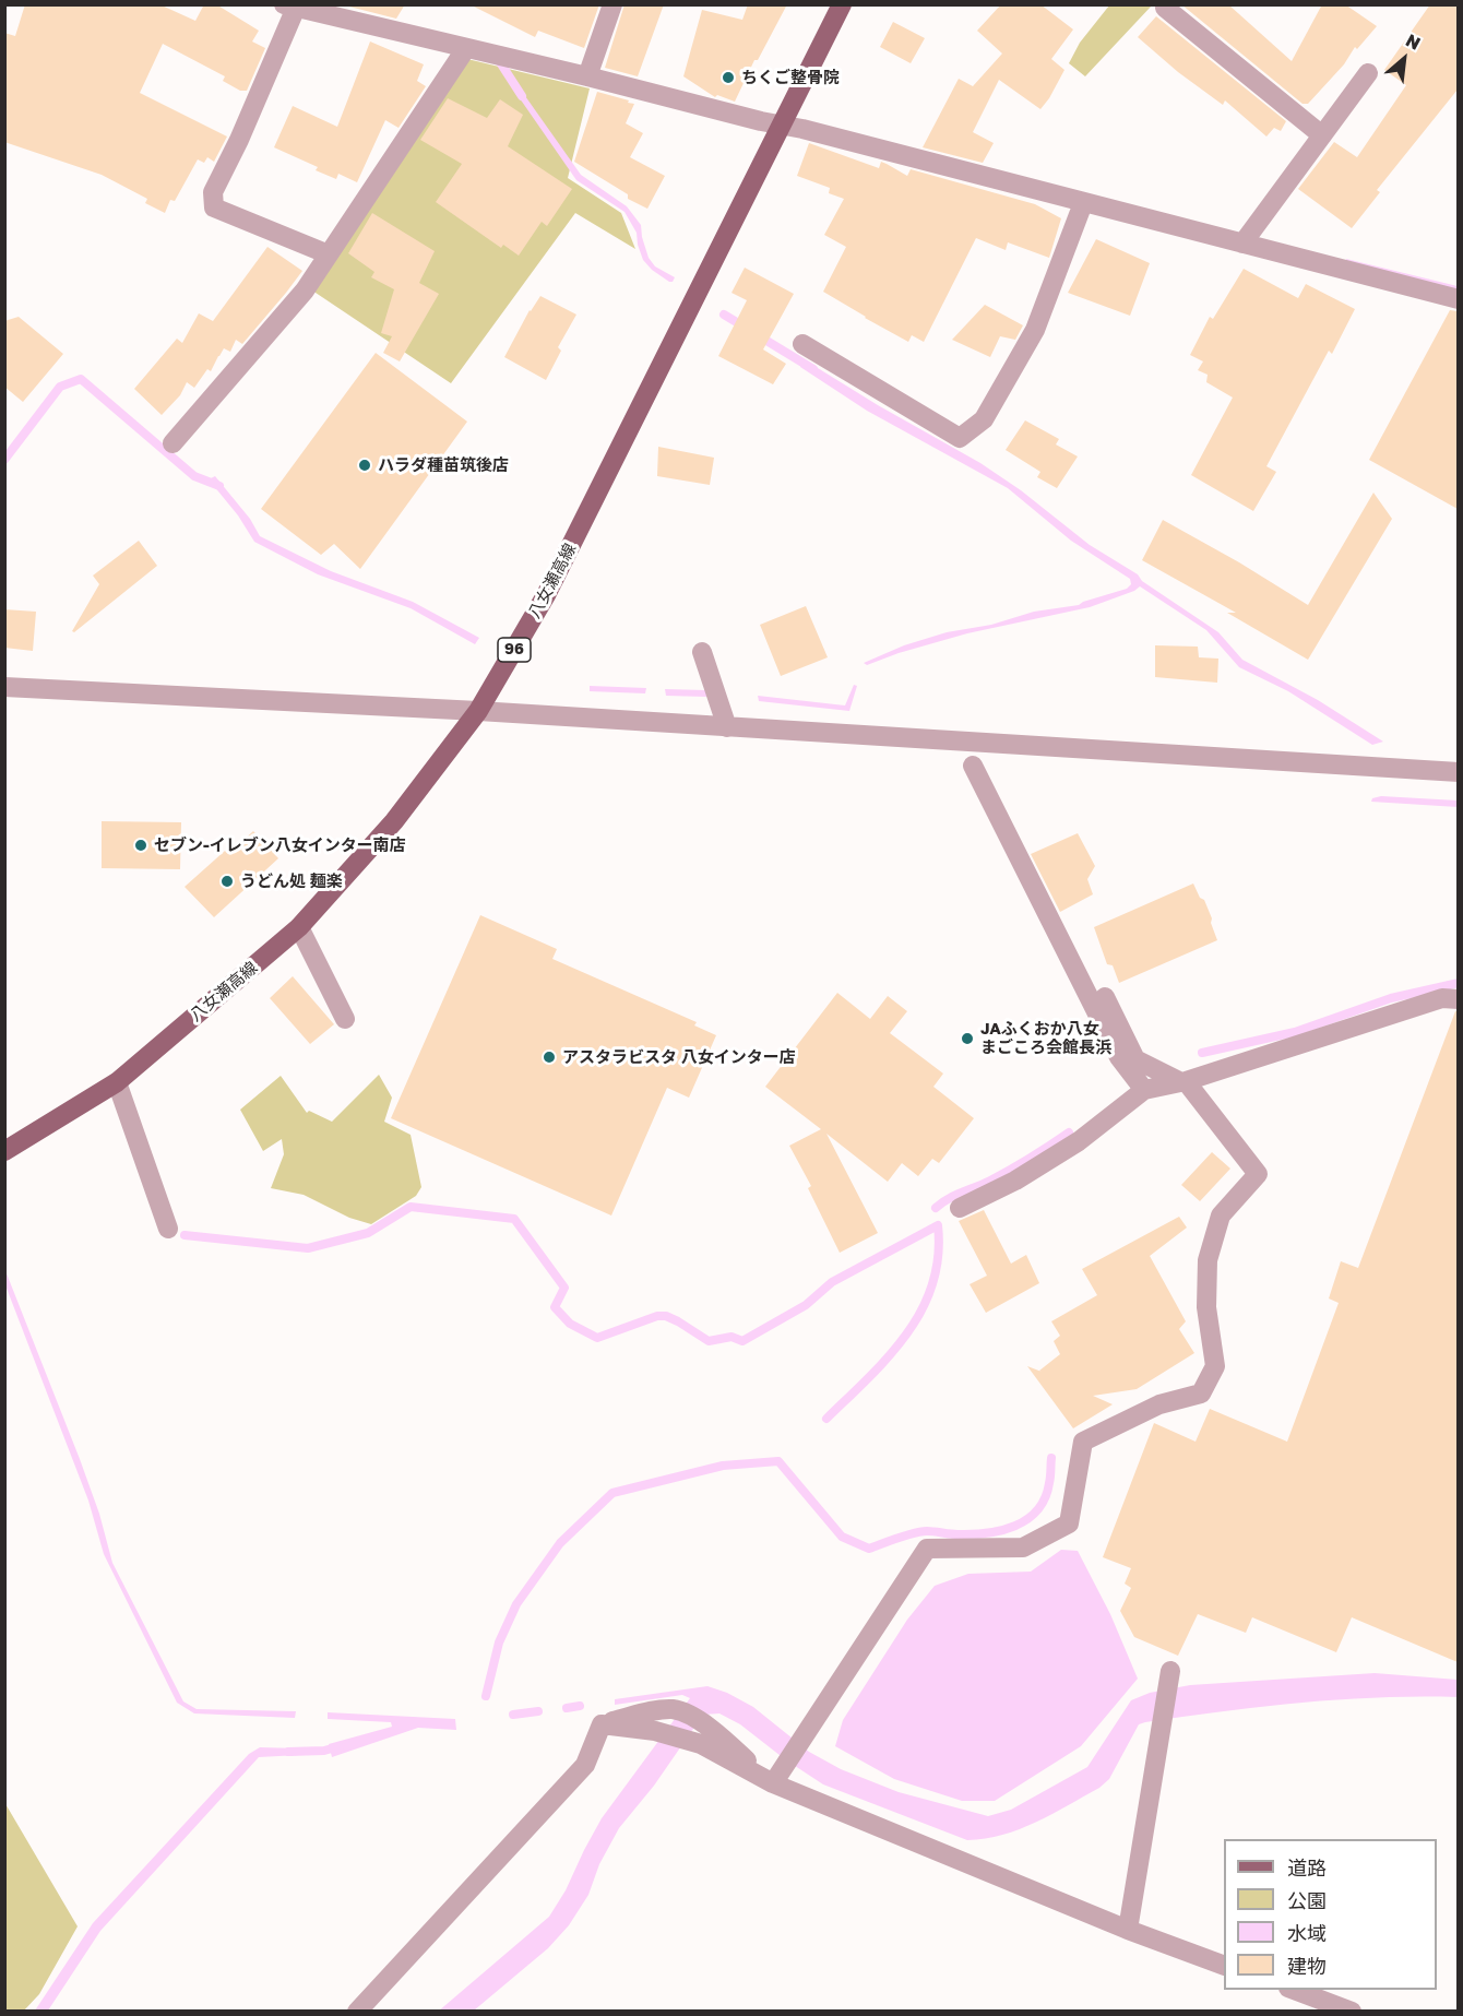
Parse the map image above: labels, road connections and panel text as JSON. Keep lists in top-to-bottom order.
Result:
{
  "streets": {
    "main road": ["八女瀬高線", "96"]
  },
  "places": [
    "ちくご整骨院",
    "ハラダ種苗筑後店",
    "セブン-イレブン八女インター南店",
    "うどん処 麺楽",
    "JAふくおか八女 まごころ会館長浜",
    "アスタラビスタ 八女インター店"
  ],
  "legend": [
    "道路",
    "公園",
    "水域",
    "建物"
  ],
  "north": "top right"
}
